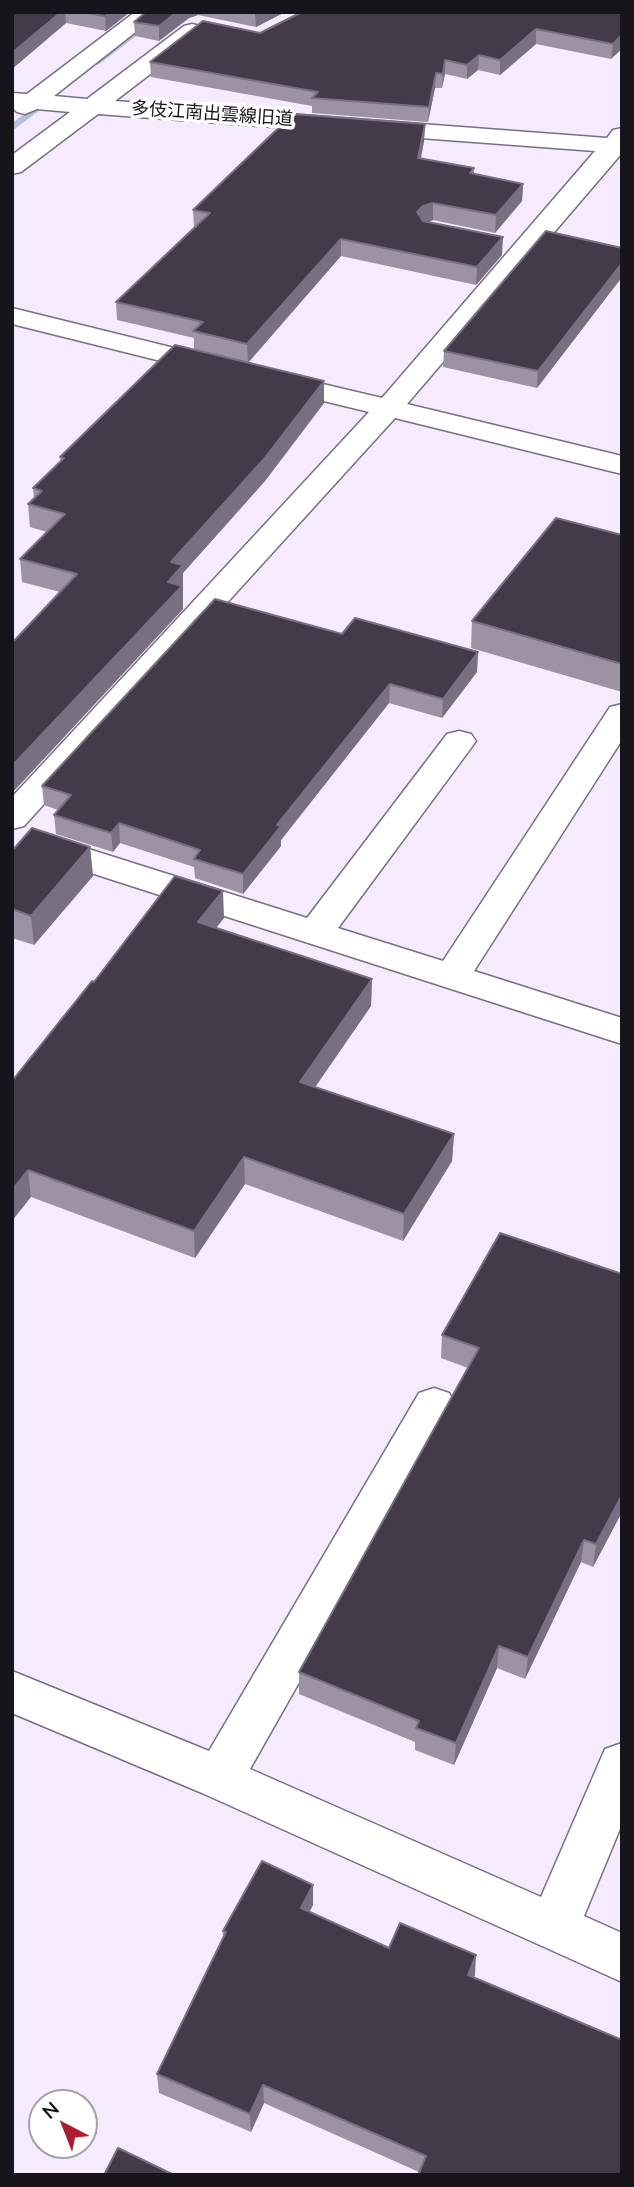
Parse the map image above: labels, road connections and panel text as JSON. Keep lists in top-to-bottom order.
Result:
{
  "streets": {
    "street": ["多伎江南出雲線旧道"]
  },
  "north": "top left"
}
